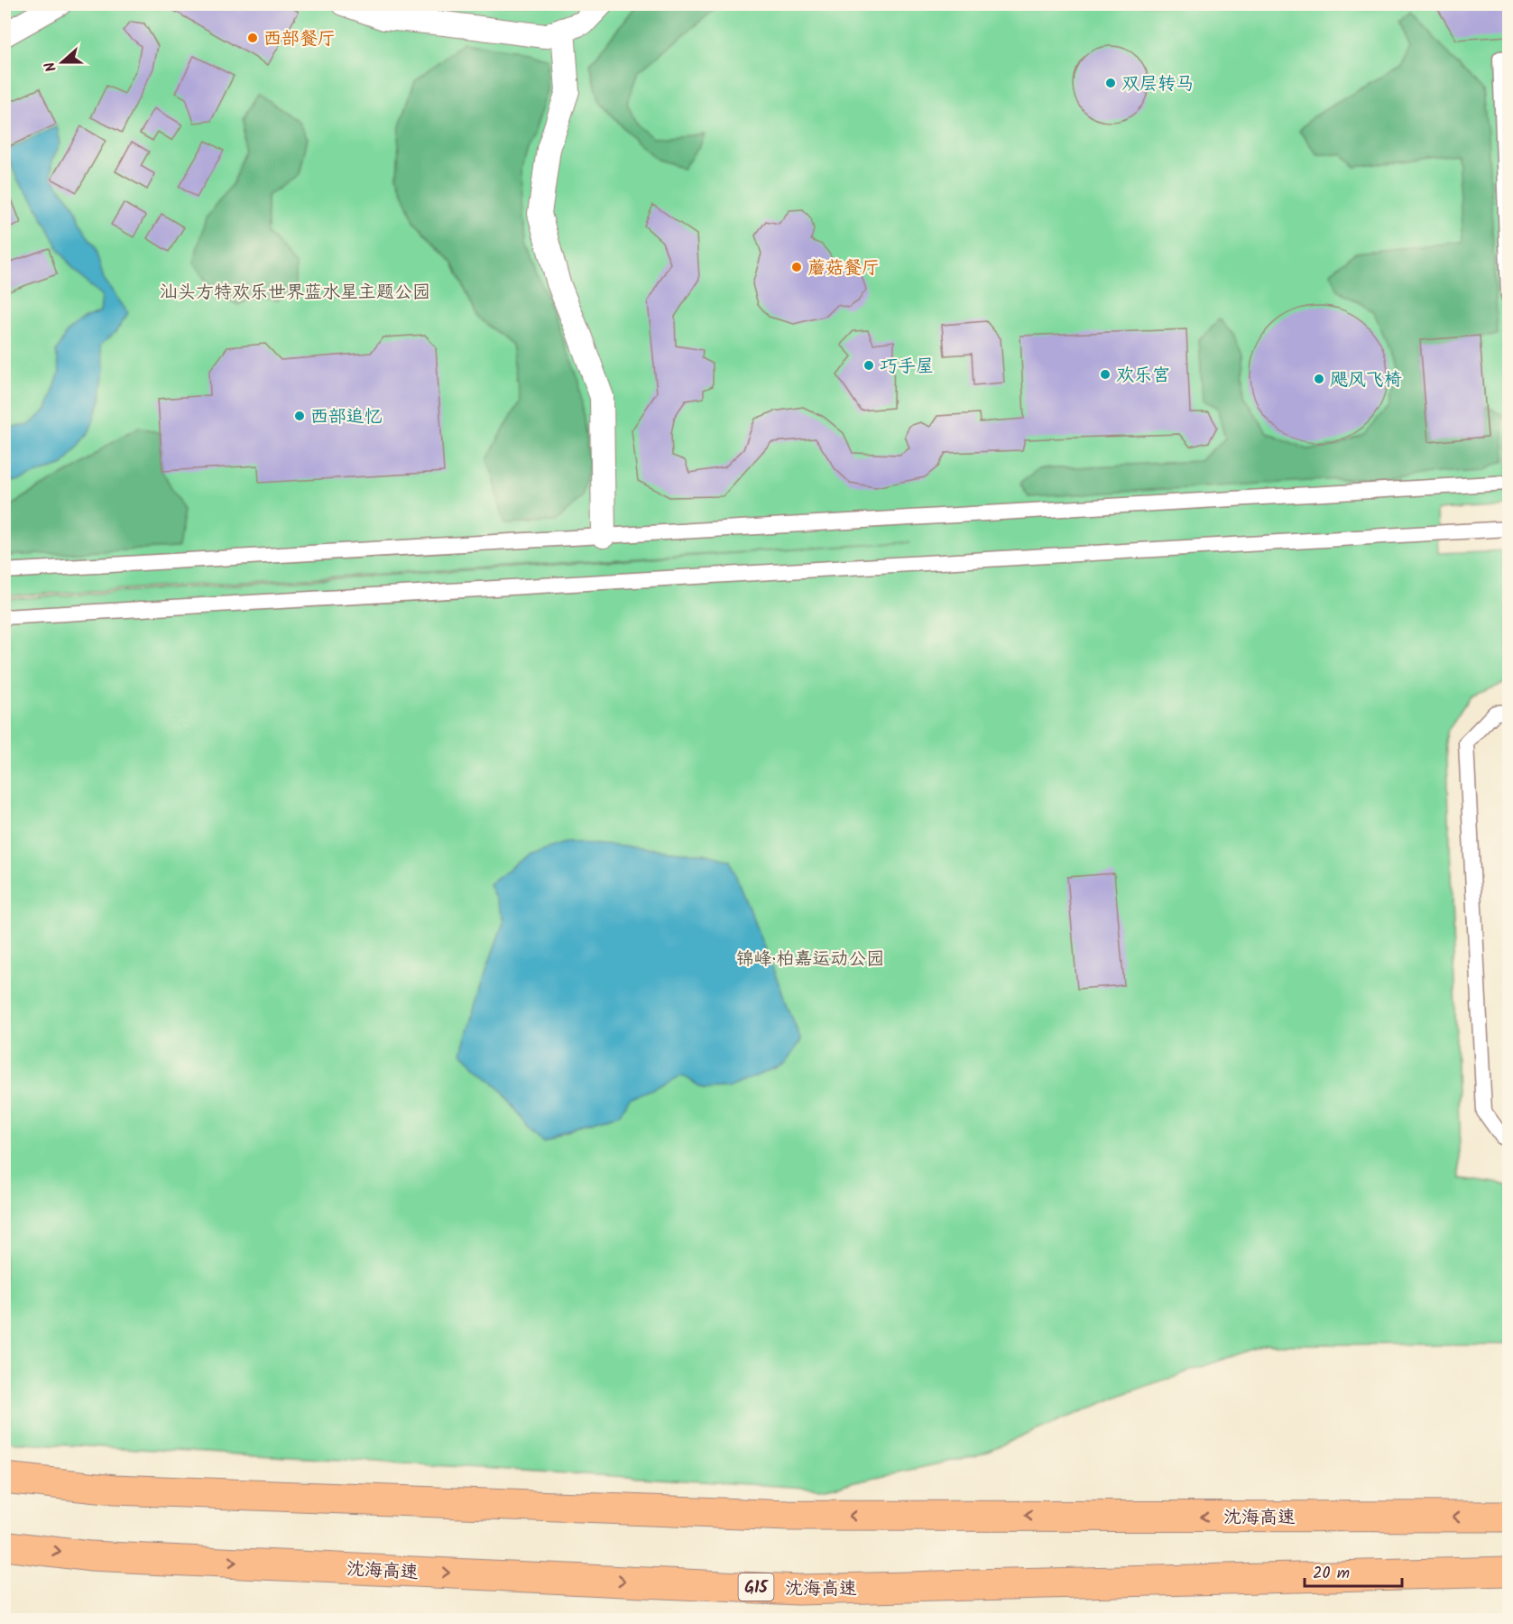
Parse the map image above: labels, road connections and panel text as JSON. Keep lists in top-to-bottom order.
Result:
{
  "streets": {
    "highway": ["沈海高速", "G15"]
  },
  "parks": ["汕头方特欢乐世界蓝水星主题公园", "锦峰·柏嘉运动公园"],
  "places": [
    "西部餐厅",
    "双层转马",
    "蘑菇餐厅",
    "巧手屋",
    "欢乐宫",
    "飓风飞椅",
    "西部追忆"
  ],
  "scale_bar": "20 m",
  "north": "left"
}
